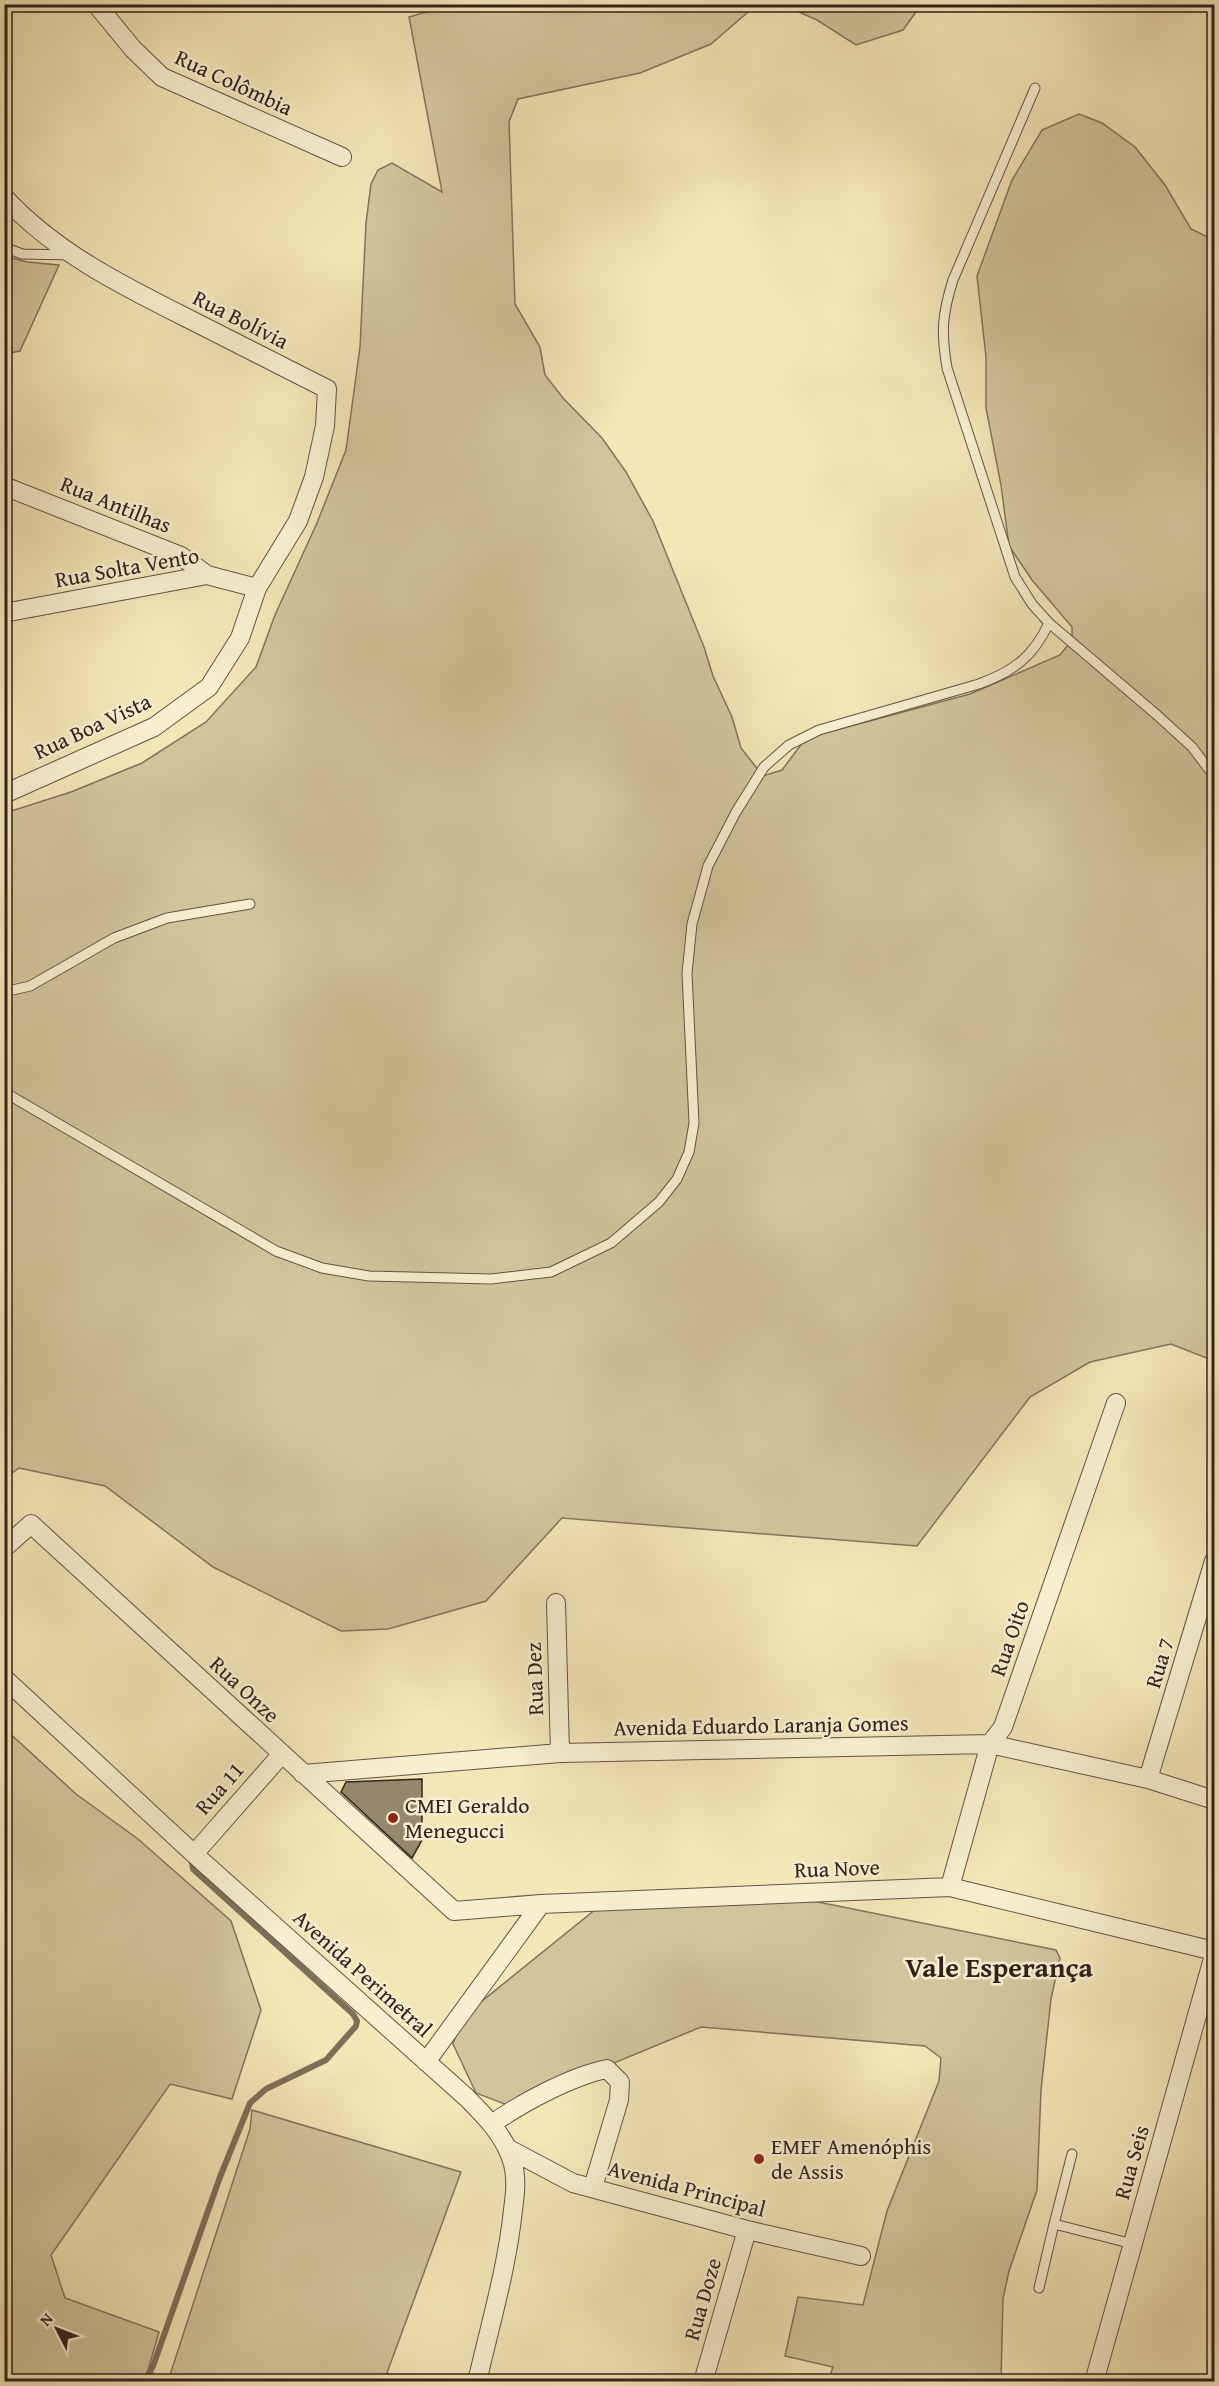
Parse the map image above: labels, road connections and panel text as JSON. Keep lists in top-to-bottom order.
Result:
{
  "streets": {
    "street": [
      "Rua Colômbia",
      "Rua Bolívia",
      "Rua Antilhas",
      "Rua Solta Vento",
      "Rua Boa Vista",
      "Rua Oito",
      "Rua 7",
      "Rua Dez",
      "Rua Onze",
      "Avenida Eduardo Laranja Gomes",
      "Rua 11",
      "Rua Nove",
      "Avenida Perimetral",
      "Rua Seis",
      "Avenida Principal",
      "Rua Doze"
    ]
  },
  "crossings": [
    ["Rua Bolívia", "Rua Boa Vista"],
    ["Rua Antilhas", "Rua Solta Vento"],
    ["Rua Solta Vento", "Rua Boa Vista"],
    ["Rua Oito", "Avenida Eduardo Laranja Gomes"],
    ["Rua Oito", "Rua Nove"],
    ["Rua 7", "Avenida Eduardo Laranja Gomes"],
    ["Rua Dez", "Avenida Eduardo Laranja Gomes"],
    ["Rua Onze", "Avenida Eduardo Laranja Gomes"],
    ["Rua Onze", "Rua 11"],
    ["Rua Onze", "Rua Nove"],
    ["Rua 11", "Avenida Perimetral"],
    ["Rua Nove", "Rua Seis"],
    ["Avenida Perimetral", "Avenida Principal"],
    ["Avenida Principal", "Rua Doze"]
  ],
  "districts": ["Vale Esperança"],
  "places": ["CMEI Geraldo Menegucci", "EMEF Amenóphis de Assis"],
  "north": "top left"
}
